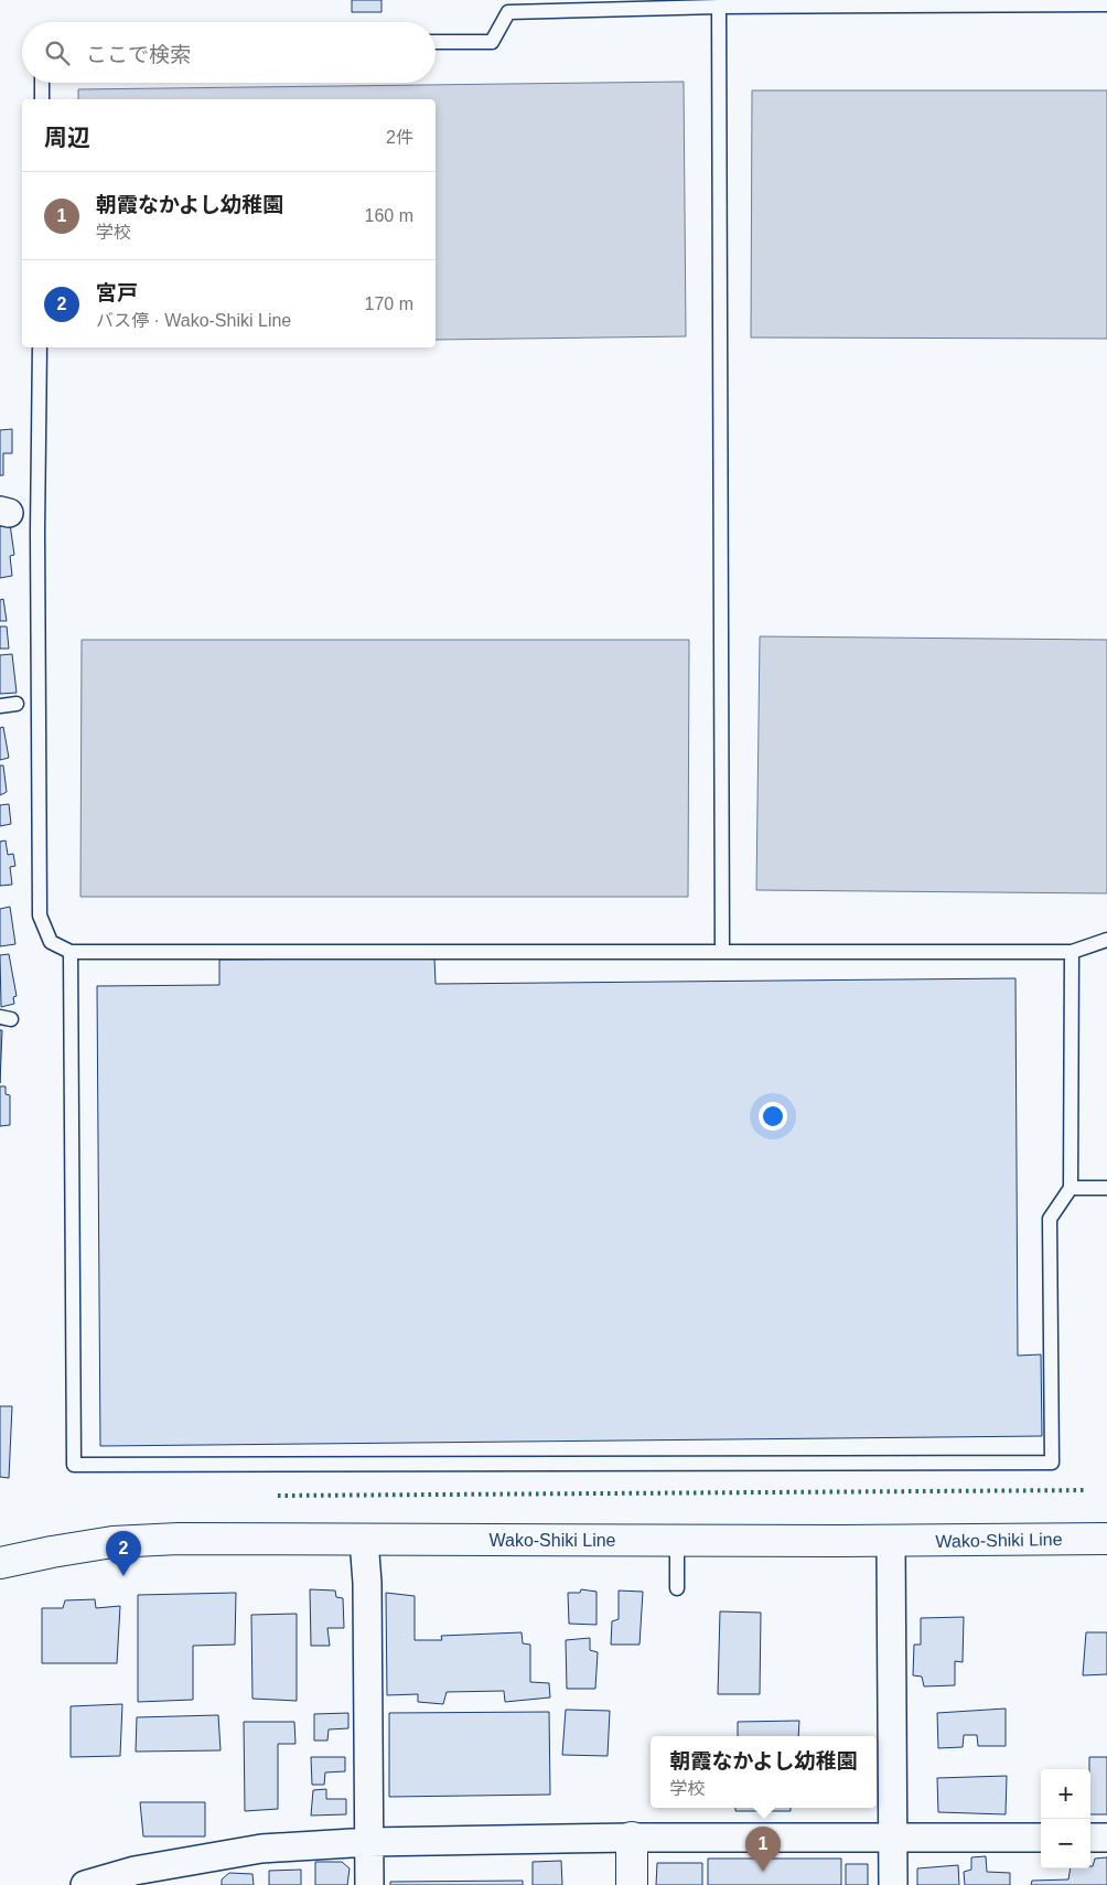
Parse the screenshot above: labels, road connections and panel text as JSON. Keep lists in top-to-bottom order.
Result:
{
  "streets": {
    "main road": ["Wako-Shiki Line"]
  },
  "page": {
    "search": "ここで検索",
    "heading": ["周辺", "2件"],
    "list": [
      {
        "mark": "1",
        "name": "朝霞なかよし幼稚園",
        "note": "学校",
        "value": "160 m"
      },
      {
        "mark": "2",
        "name": "宮戸",
        "note": "バス停 · Wako-Shiki Line",
        "value": "170 m"
      }
    ],
    "pins": ["2", "1"],
    "popup": ["朝霞なかよし幼稚園", "学校"],
    "map_buttons": ["+", "−"]
  }
}
